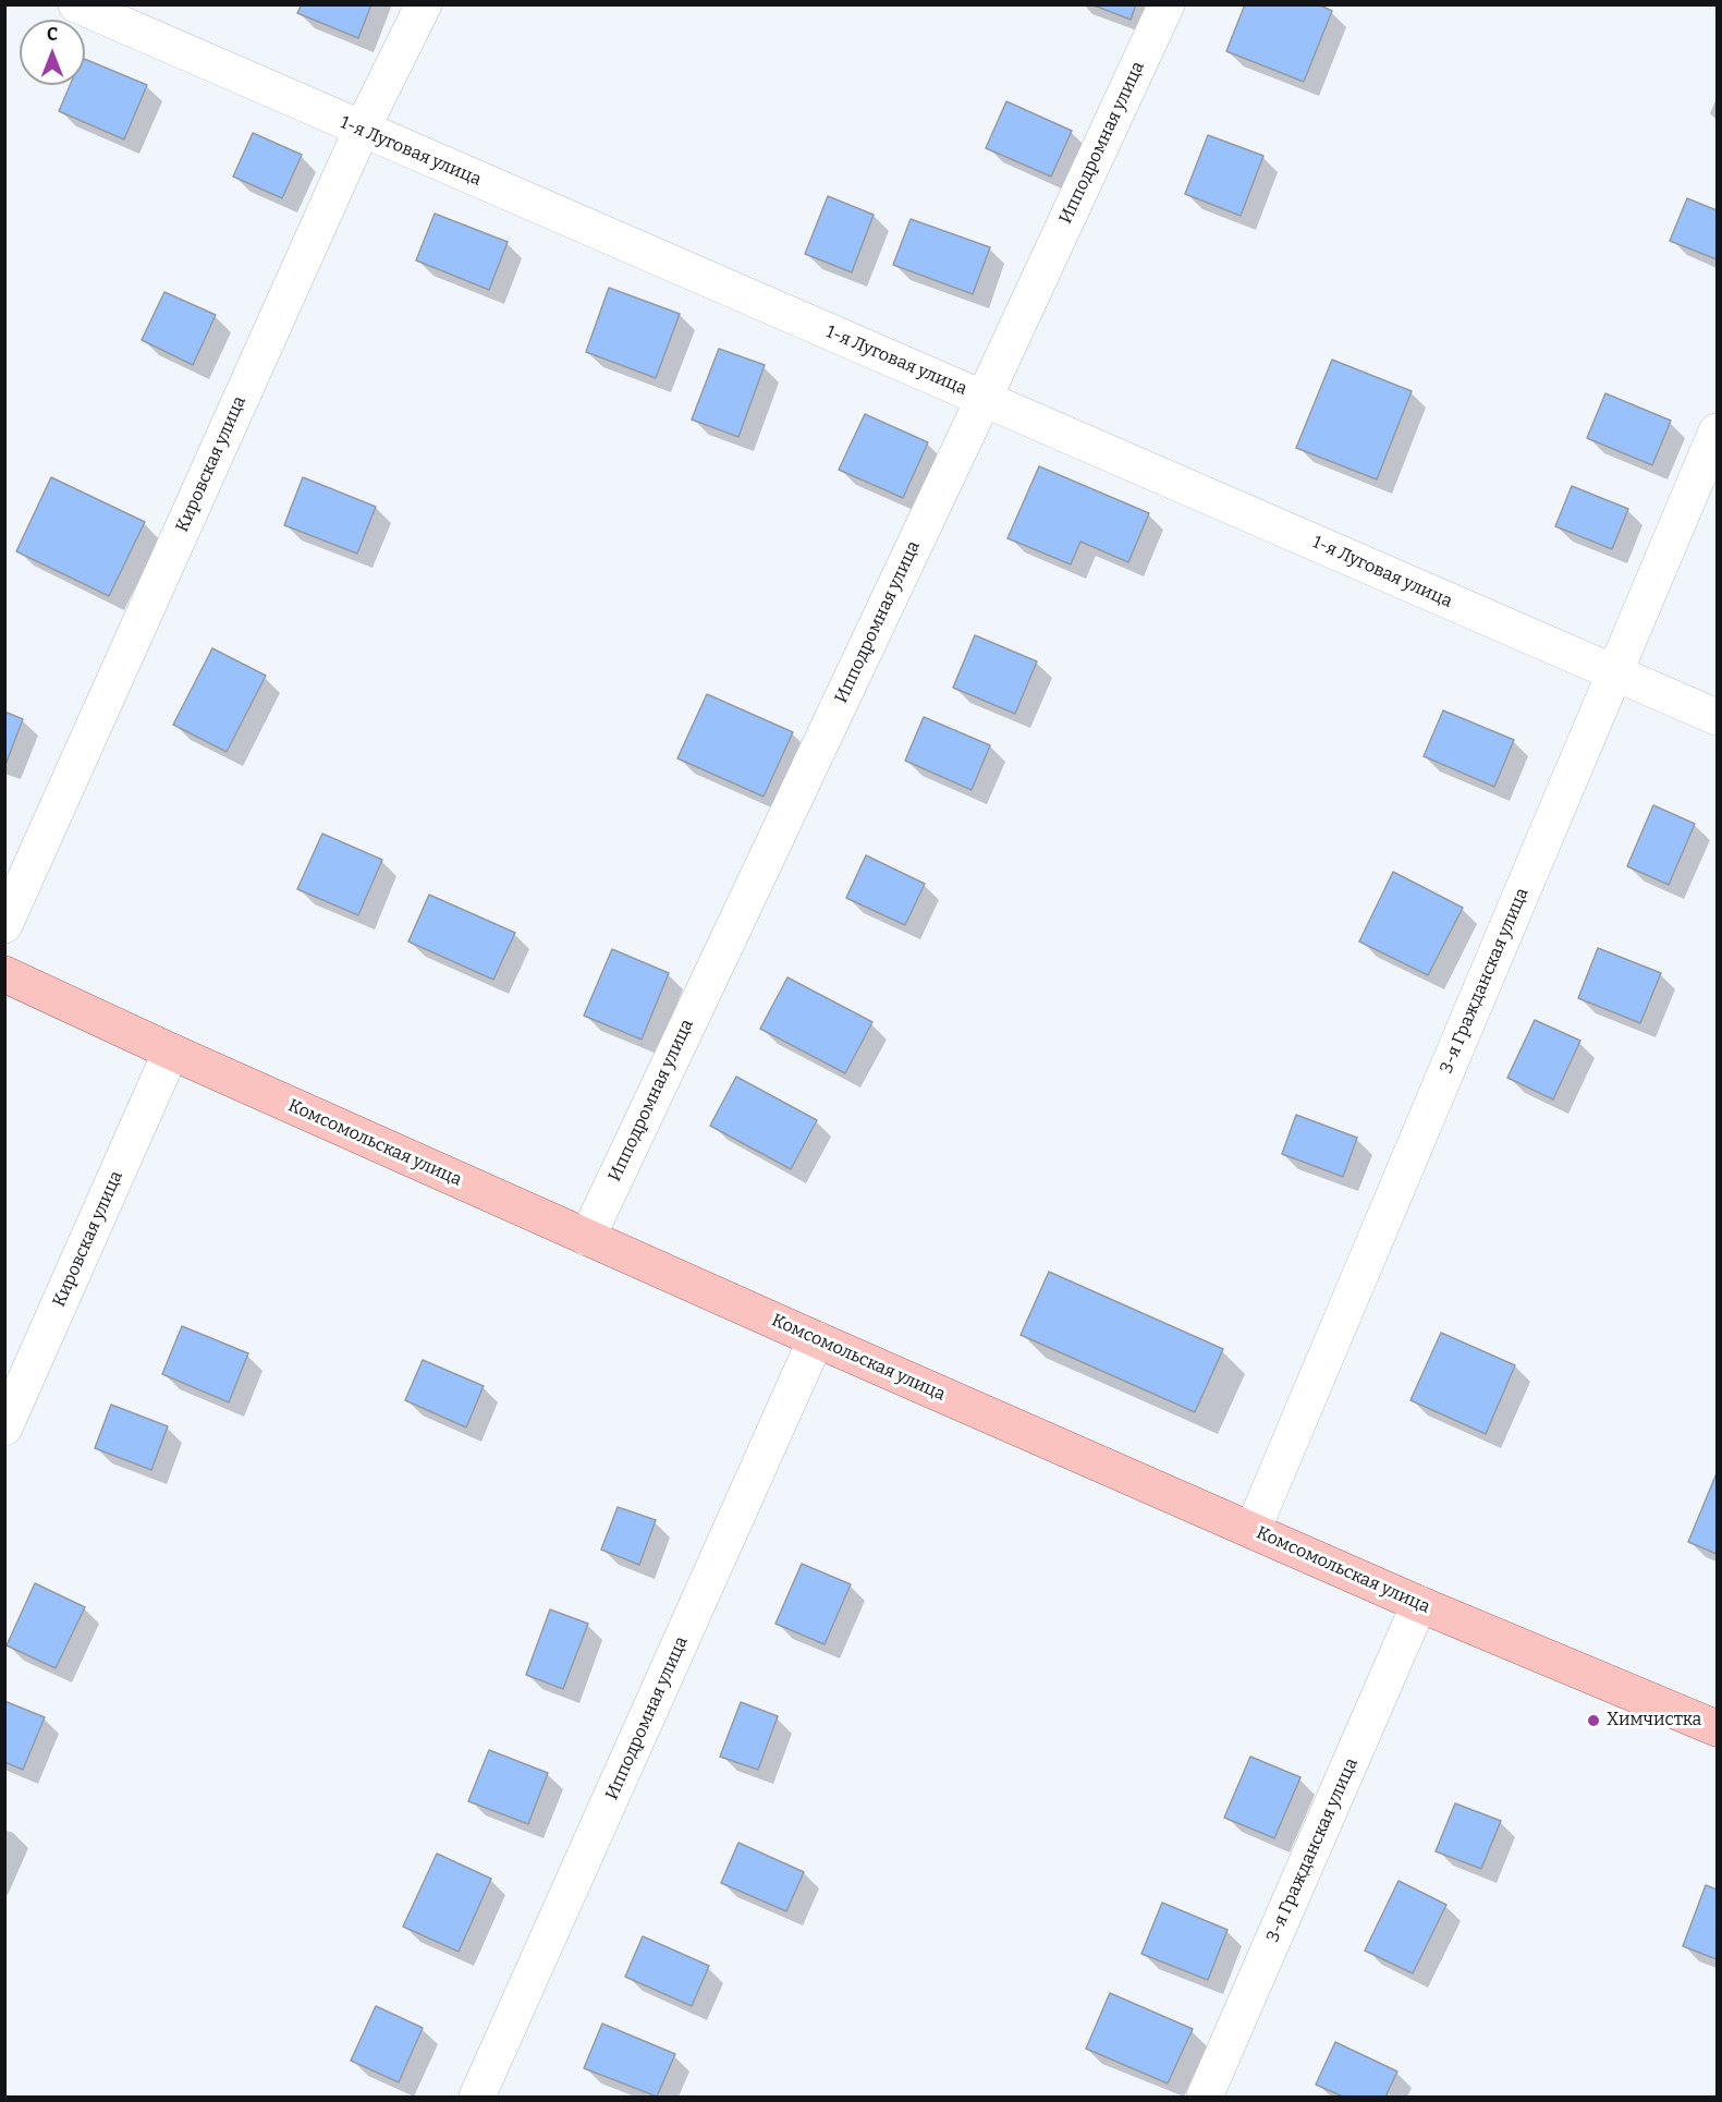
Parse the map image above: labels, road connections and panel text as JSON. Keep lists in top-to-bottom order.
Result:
{
  "streets": {
    "main road": ["Комсомольская улица"],
    "street": [
      "Ипподромная улица",
      "1-я Луговая улица",
      "Кировская улица",
      "3-я Гражданская улица"
    ]
  },
  "crossings": [
    ["Ипподромная улица", "1-я Луговая улица"],
    ["Ипподромная улица", "Комсомольская улица"],
    ["1-я Луговая улица", "Кировская улица"],
    ["1-я Луговая улица", "3-я Гражданская улица"],
    ["Кировская улица", "Комсомольская улица"],
    ["3-я Гражданская улица", "Комсомольская улица"]
  ],
  "places": ["Химчистка"],
  "north": "top"
}
